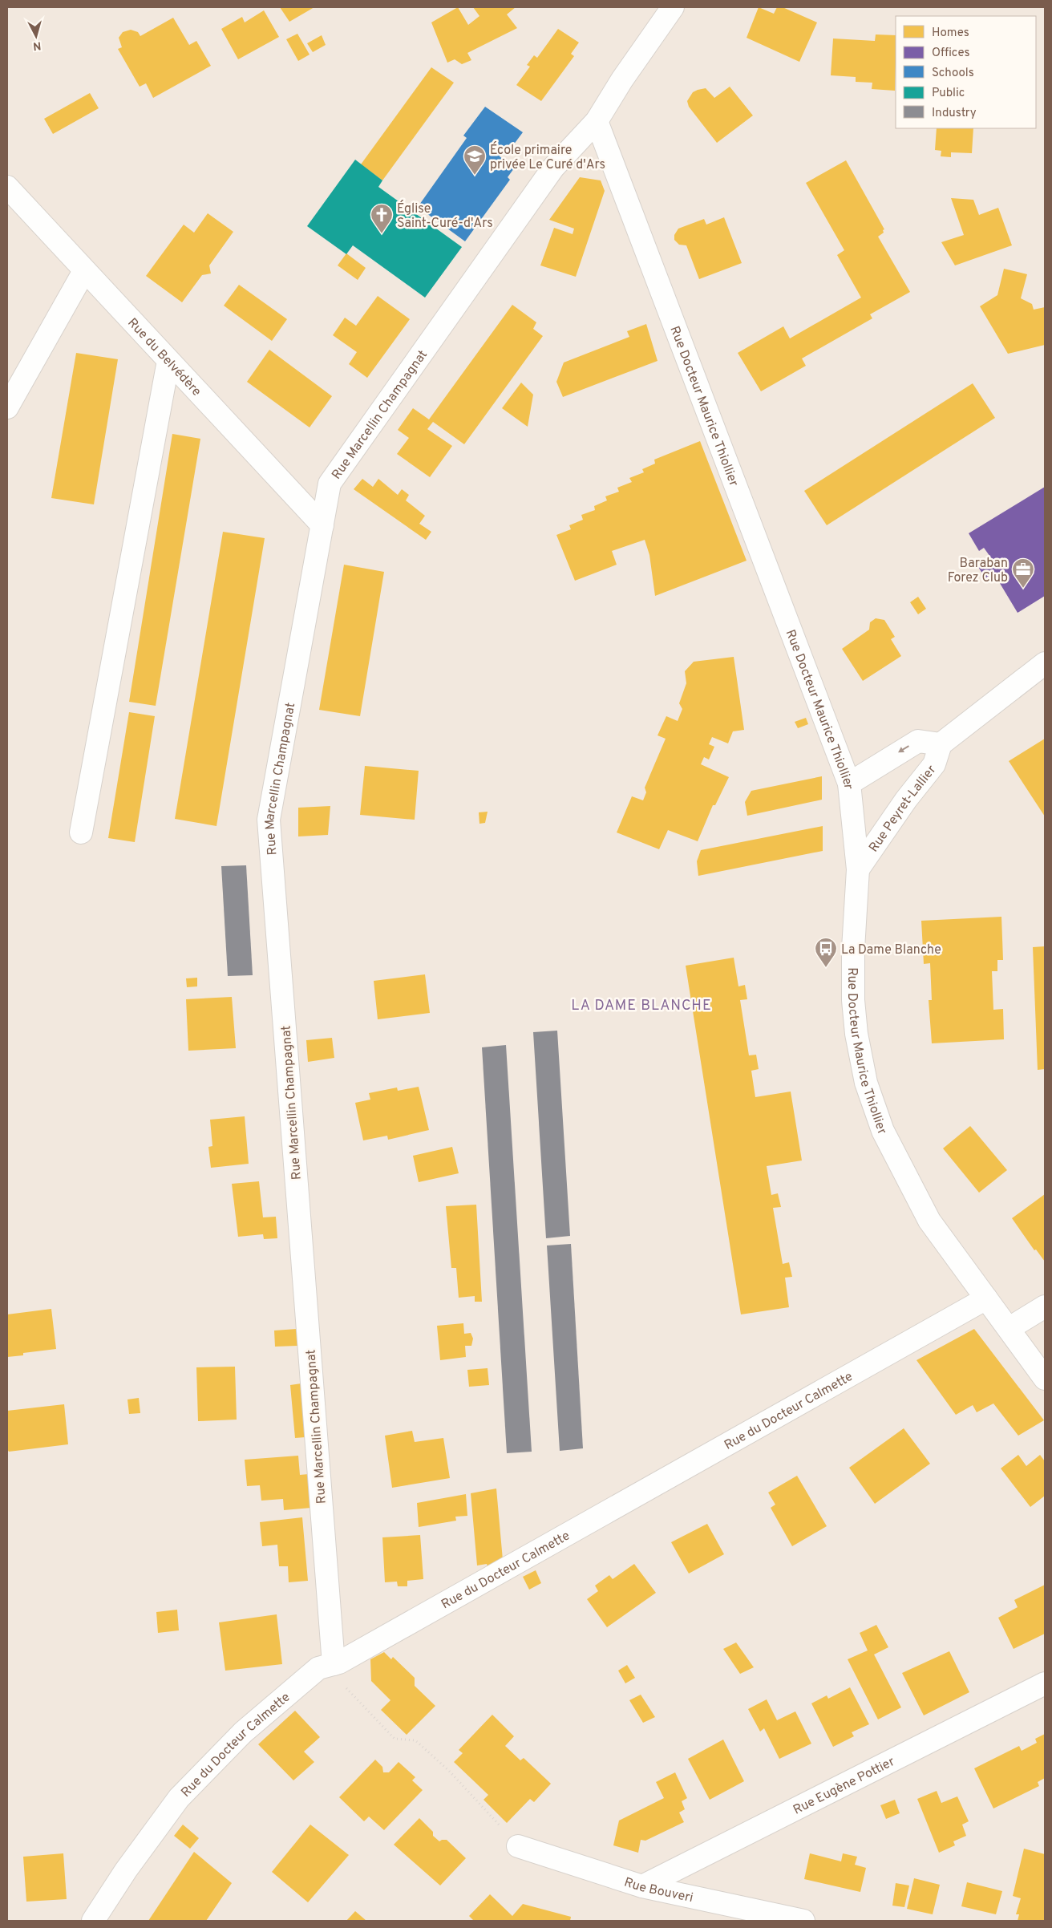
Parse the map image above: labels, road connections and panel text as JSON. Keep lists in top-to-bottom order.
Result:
{
  "streets": {
    "street": [
      "Rue du Belvédère",
      "Rue Docteur Maurice Thiollier",
      "Rue Marcellin Champagnat",
      "Rue Peyret-Lallier",
      "Rue du Docteur Calmette",
      "Rue Eugène Pottier",
      "Rue Bouveri"
    ]
  },
  "crossings": [
    ["Rue du Belvédère", "Rue Marcellin Champagnat"],
    ["Rue Docteur Maurice Thiollier", "Rue Marcellin Champagnat"],
    ["Rue Docteur Maurice Thiollier", "Rue Peyret-Lallier"],
    ["Rue Docteur Maurice Thiollier", "Rue du Docteur Calmette"],
    ["Rue Marcellin Champagnat", "Rue du Docteur Calmette"],
    ["Rue Eugène Pottier", "Rue Bouveri"]
  ],
  "districts": ["LA DAME BLANCHE"],
  "places": {
    "school or university": ["École primaire privée Le Curé d'Ars"],
    "church": ["Église Saint-Curé-d'Ars"],
    "office": ["Baraban Forez Club"],
    "bus stop": ["La Dame Blanche"]
  },
  "legend": [
    "Homes",
    "Offices",
    "Schools",
    "Public",
    "Industry"
  ],
  "north": "bottom"
}
